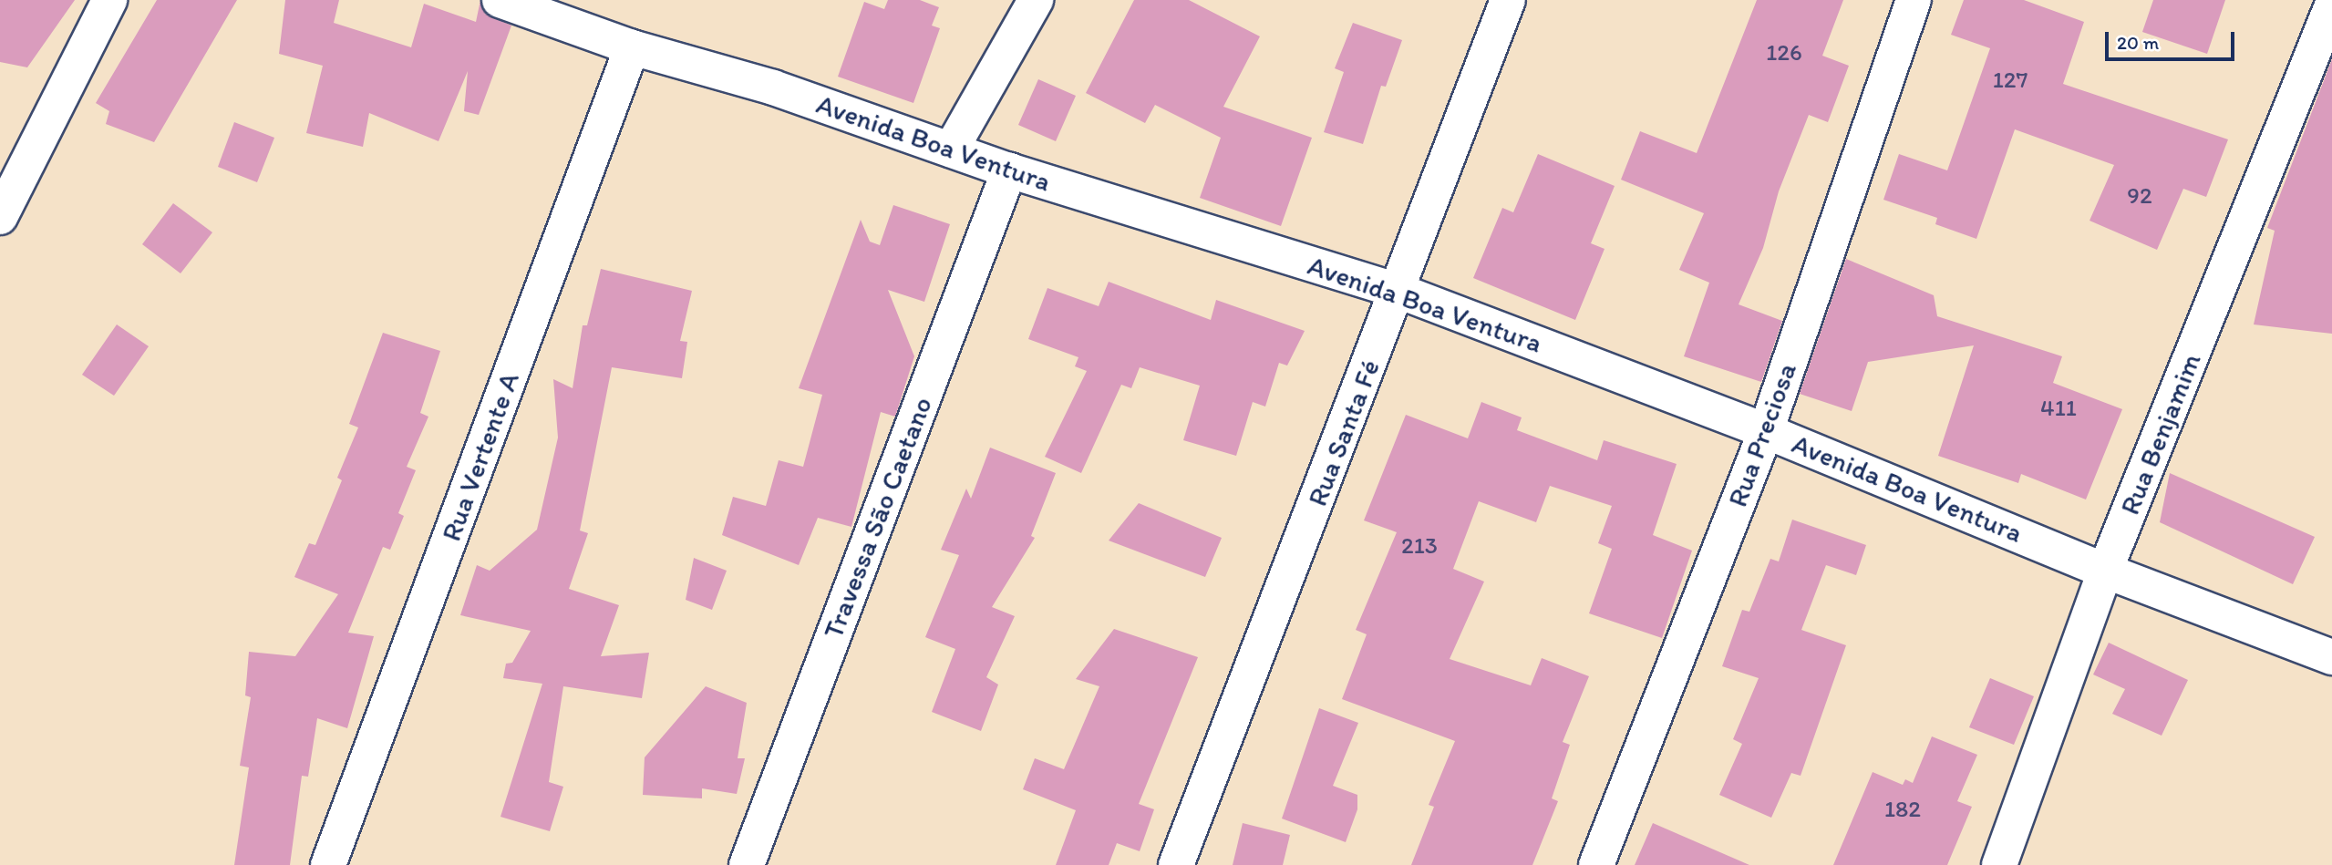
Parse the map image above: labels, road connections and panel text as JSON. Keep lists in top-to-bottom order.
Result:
{
  "streets": {
    "street": [
      "Avenida Boa Ventura",
      "Rua Santa Fé",
      "Rua Benjamim",
      "Rua Preciosa",
      "Rua Vertente A",
      "Travessa São Caetano"
    ]
  },
  "crossings": [
    ["Avenida Boa Ventura", "Rua Santa Fé"],
    ["Avenida Boa Ventura", "Rua Benjamim"],
    ["Avenida Boa Ventura", "Rua Preciosa"],
    ["Avenida Boa Ventura", "Rua Vertente A"],
    ["Avenida Boa Ventura", "Travessa São Caetano"]
  ],
  "house_numbers": [
    "126",
    "127",
    "92",
    "411",
    "213",
    "182"
  ],
  "scale_bar": "20 m"
}
